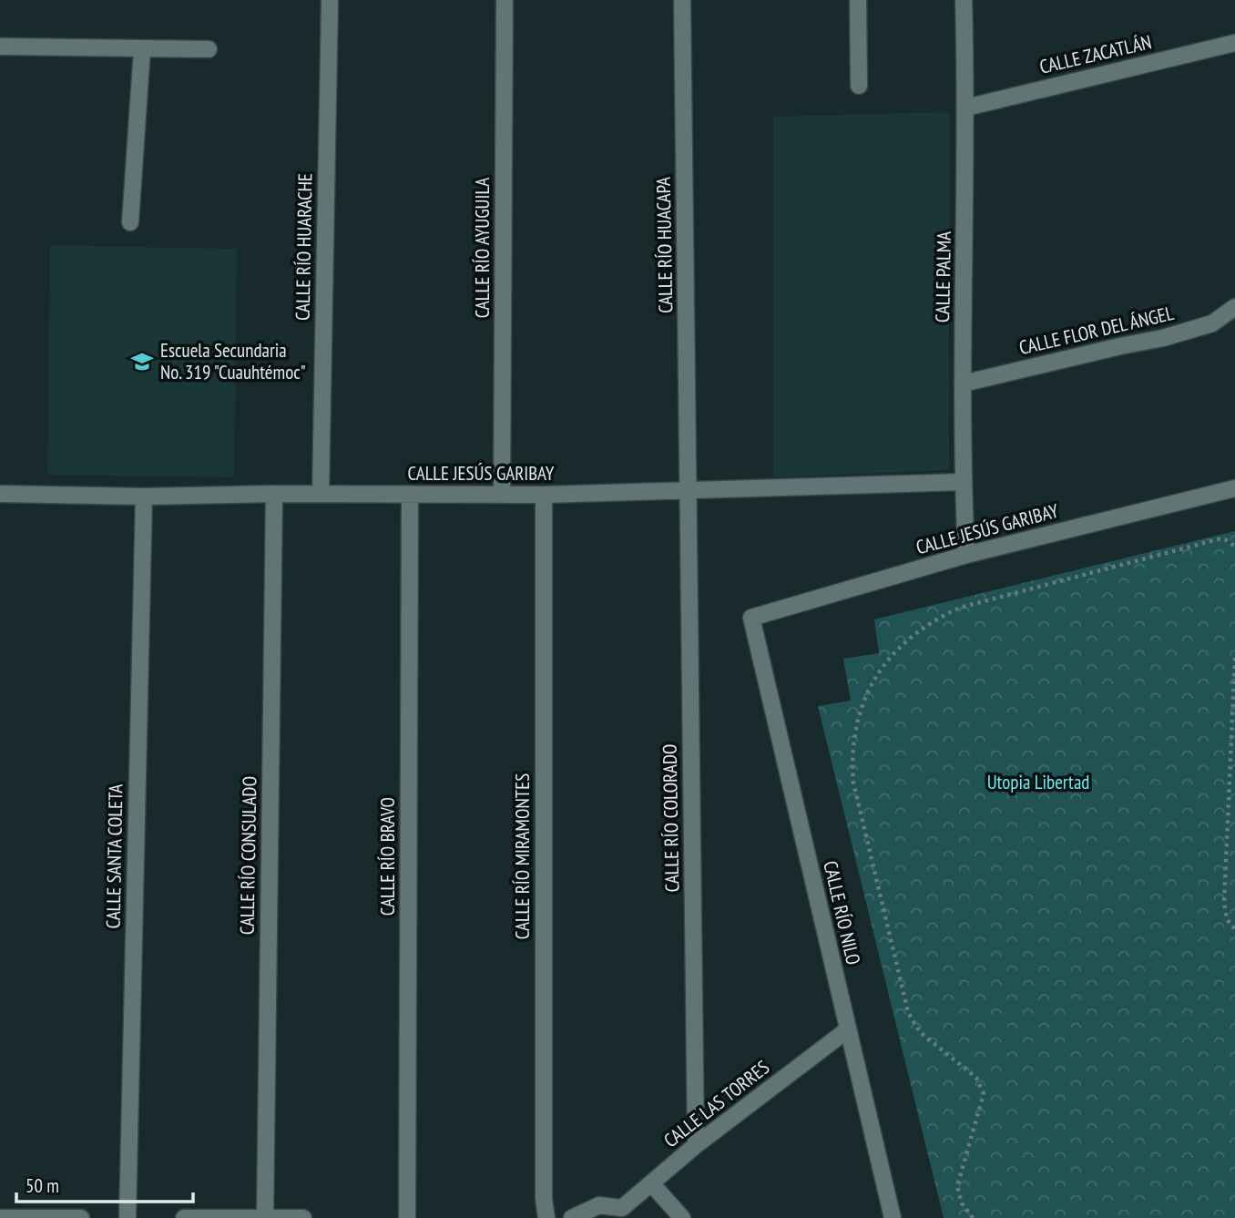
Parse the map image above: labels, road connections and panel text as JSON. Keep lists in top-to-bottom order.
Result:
{
  "streets": {
    "street": [
      "CALLE ZACATLÁN",
      "CALLE RÍO HUACAPA",
      "CALLE RÍO HUARACHE",
      "CALLE RÍO AYUGUILA",
      "CALLE PALMA",
      "CALLE FLOR DEL ÁNGEL",
      "CALLE JESÚS GARIBAY",
      "CALLE RÍO COLORADO",
      "CALLE RÍO CONSULADO",
      "CALLE SANTA COLETA",
      "CALLE RÍO BRAVO",
      "CALLE RÍO MIRAMONTES",
      "CALLE RÍO NILO",
      "CALLE LAS TORRES"
    ]
  },
  "crossings": [
    ["CALLE ZACATLÁN", "CALLE PALMA"],
    ["CALLE RÍO HUACAPA", "CALLE JESÚS GARIBAY"],
    ["CALLE RÍO HUACAPA", "CALLE RÍO COLORADO"],
    ["CALLE RÍO HUARACHE", "CALLE JESÚS GARIBAY"],
    ["CALLE RÍO AYUGUILA", "CALLE JESÚS GARIBAY"],
    ["CALLE PALMA", "CALLE FLOR DEL ÁNGEL"],
    ["CALLE PALMA", "CALLE JESÚS GARIBAY"],
    ["CALLE JESÚS GARIBAY", "CALLE RÍO COLORADO"],
    ["CALLE JESÚS GARIBAY", "CALLE RÍO CONSULADO"],
    ["CALLE JESÚS GARIBAY", "CALLE SANTA COLETA"],
    ["CALLE JESÚS GARIBAY", "CALLE RÍO BRAVO"],
    ["CALLE JESÚS GARIBAY", "CALLE RÍO MIRAMONTES"],
    ["CALLE JESÚS GARIBAY", "CALLE RÍO NILO"],
    ["CALLE RÍO COLORADO", "CALLE LAS TORRES"],
    ["CALLE RÍO NILO", "CALLE LAS TORRES"]
  ],
  "parks": ["Utopia Libertad"],
  "places": {
    "school or university": ["Escuela Secundaria No. 319 \"Cuauhtémoc\""]
  },
  "scale_bar": "50 m"
}
